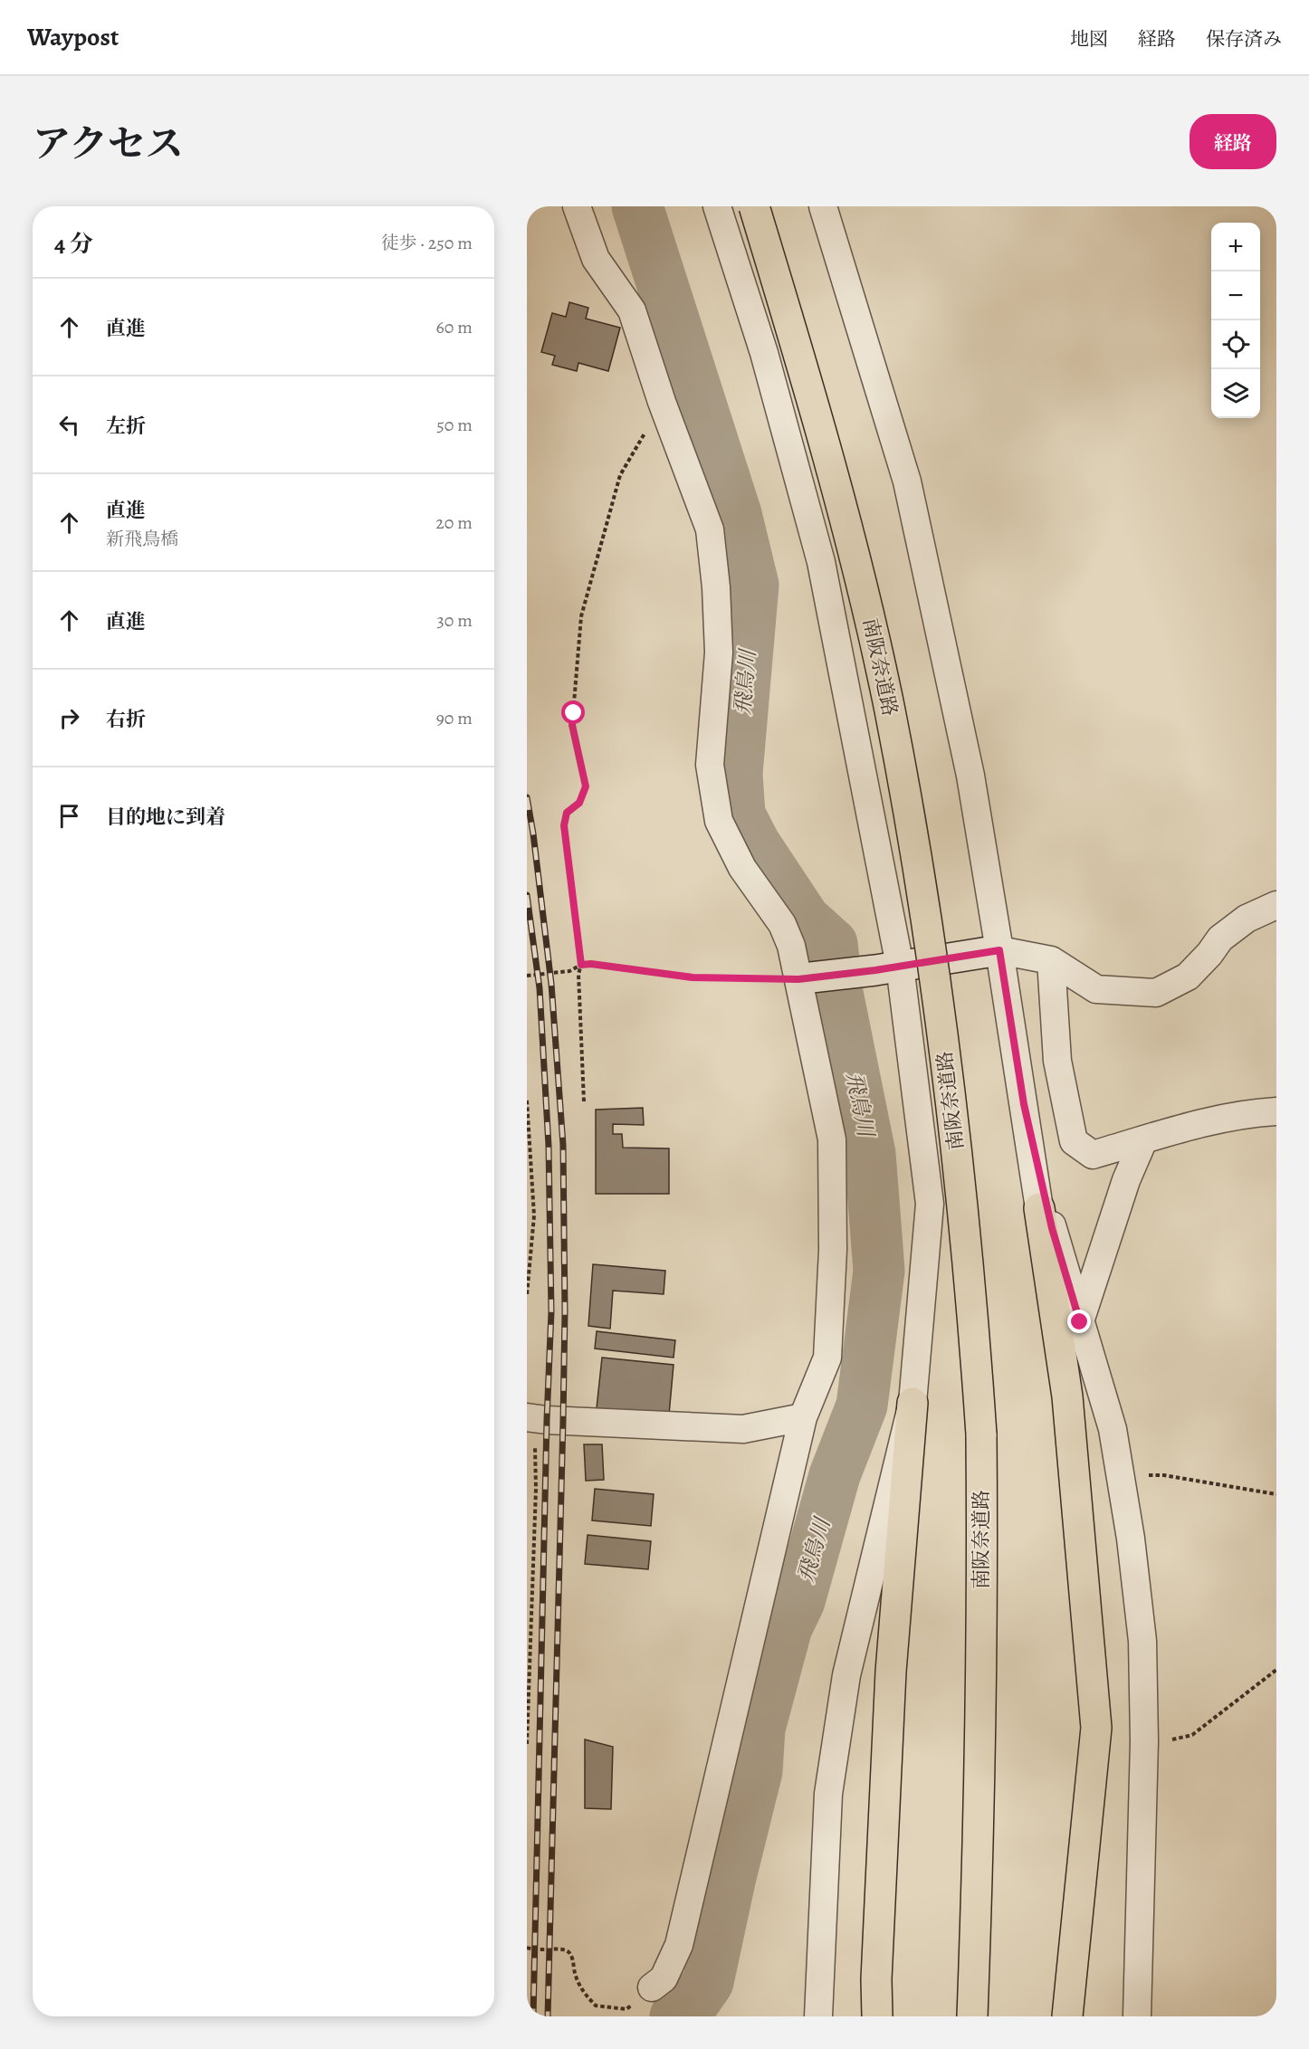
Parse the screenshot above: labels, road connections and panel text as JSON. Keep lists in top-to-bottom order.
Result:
{
  "streets": {
    "highway": ["南阪奈道路"]
  },
  "water": ["飛鳥川"],
  "page": {
    "header": "Waypost",
    "nav": ["地図", "経路", "保存済み"],
    "title": "アクセス",
    "buttons": "経路",
    "heading": ["4 分", "徒歩 · 250 m"],
    "map_buttons": ["+", "−"],
    "list": [
      ["直進", "60 m"],
      ["左折", "50 m"],
      ["直進", "新飛鳥橋", "20 m"],
      ["直進", "30 m"],
      ["右折", "90 m"],
      "目的地に到着"
    ]
  }
}
